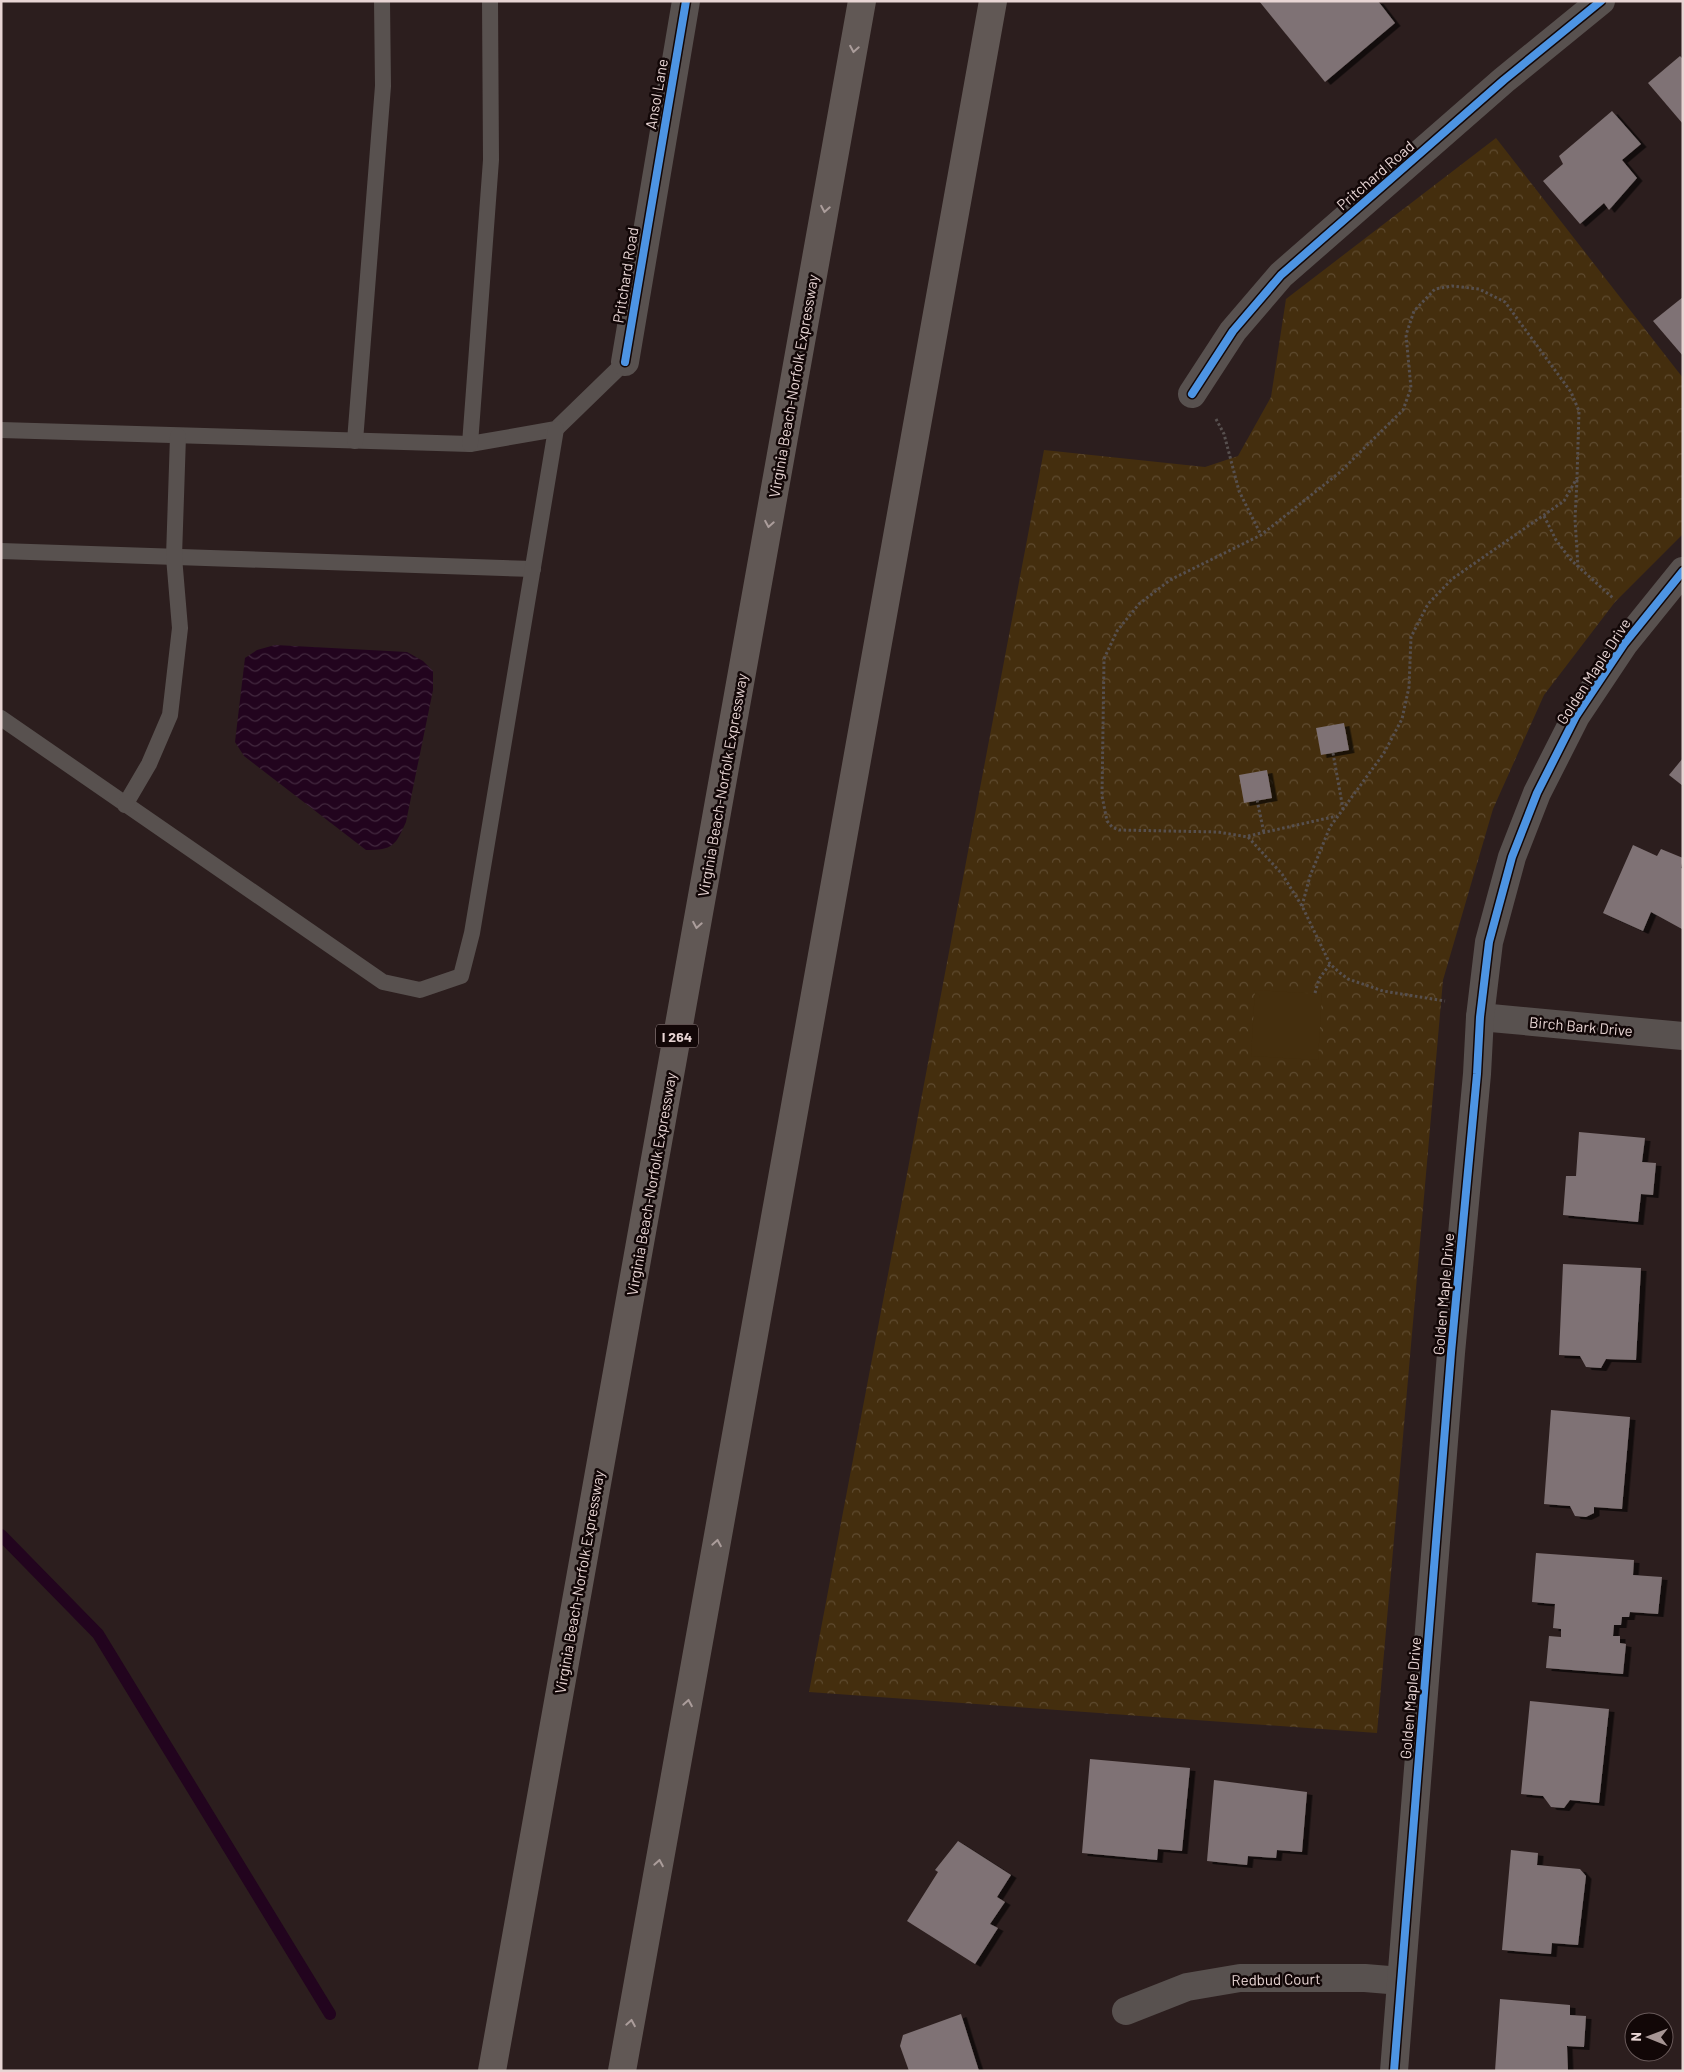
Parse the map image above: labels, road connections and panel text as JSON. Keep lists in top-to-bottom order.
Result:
{
  "streets": {
    "highway": ["Virginia Beach-Norfolk Expressway", "I 264"],
    "street": [
      "Ansol Lane",
      "Pritchard Road",
      "Golden Maple Drive",
      "Birch Bark Drive",
      "Redbud Court"
    ]
  },
  "crossings": [
    ["Ansol Lane", "Pritchard Road"],
    ["Golden Maple Drive", "Birch Bark Drive"],
    ["Golden Maple Drive", "Redbud Court"]
  ],
  "north": "left"
}
